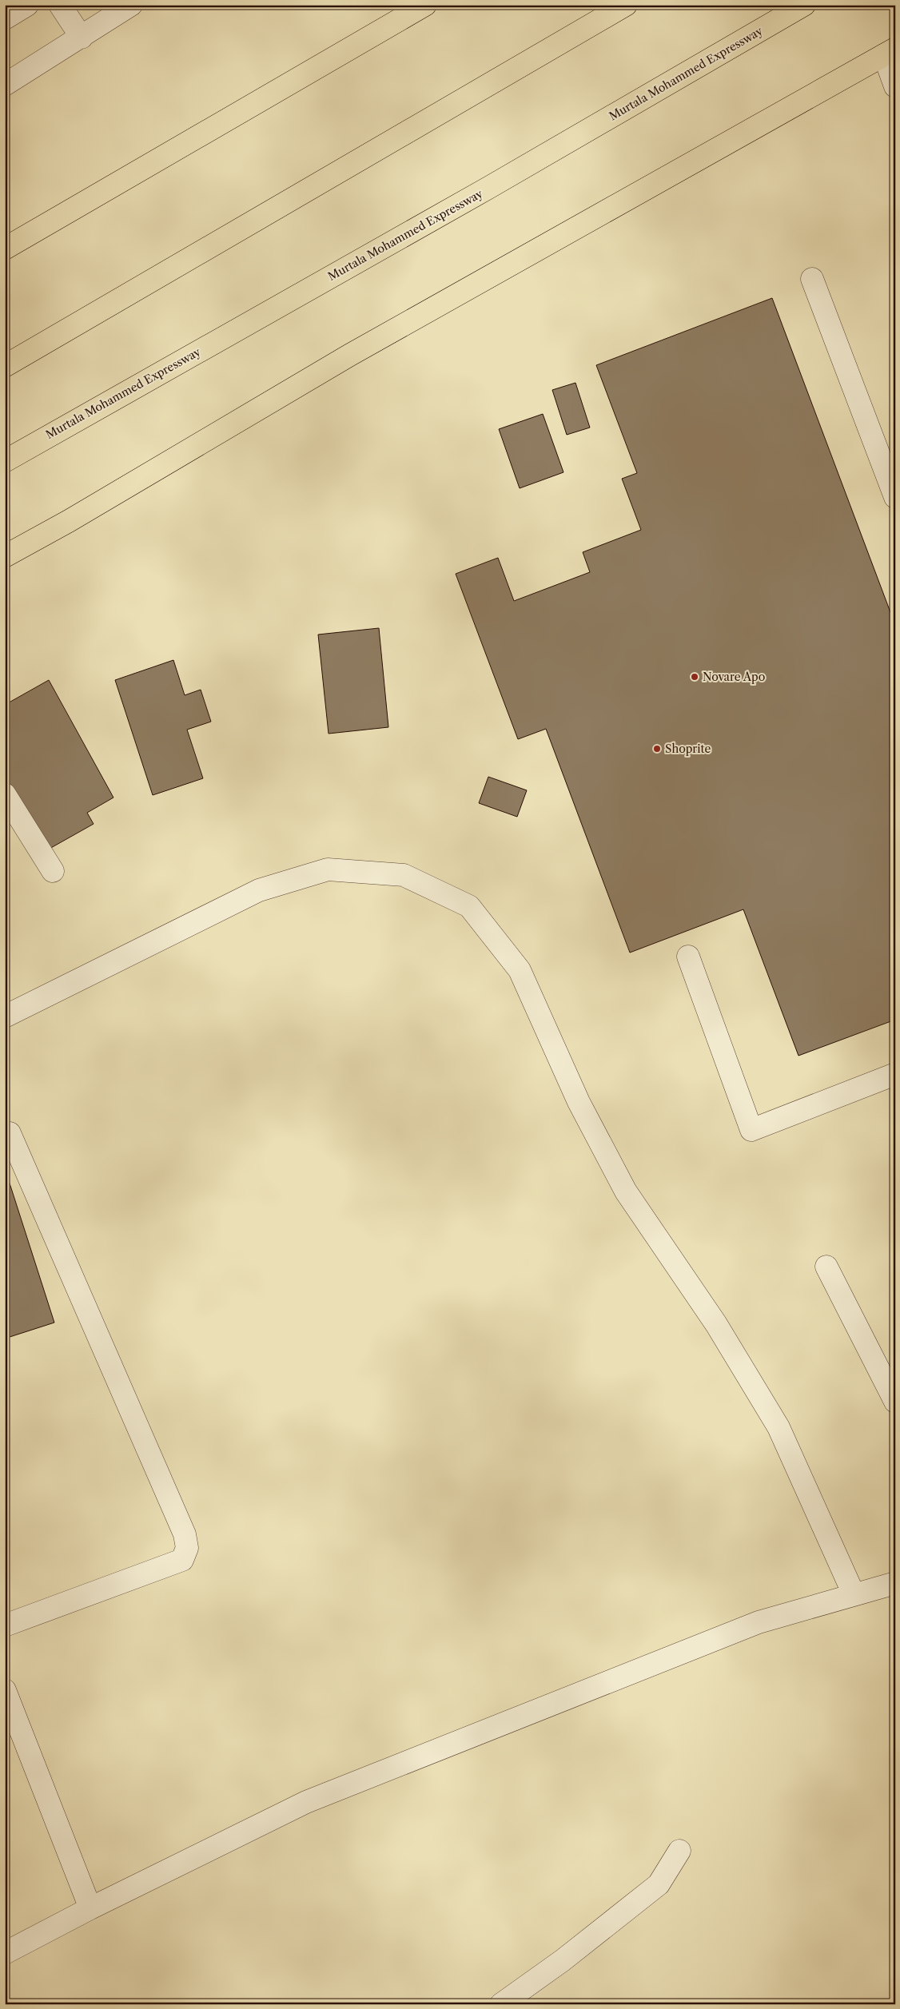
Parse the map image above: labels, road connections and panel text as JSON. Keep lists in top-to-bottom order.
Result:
{
  "streets": {
    "main road": ["Murtala Mohammed Expressway"]
  },
  "places": ["Novare Apo", "Shoprite"]
}
